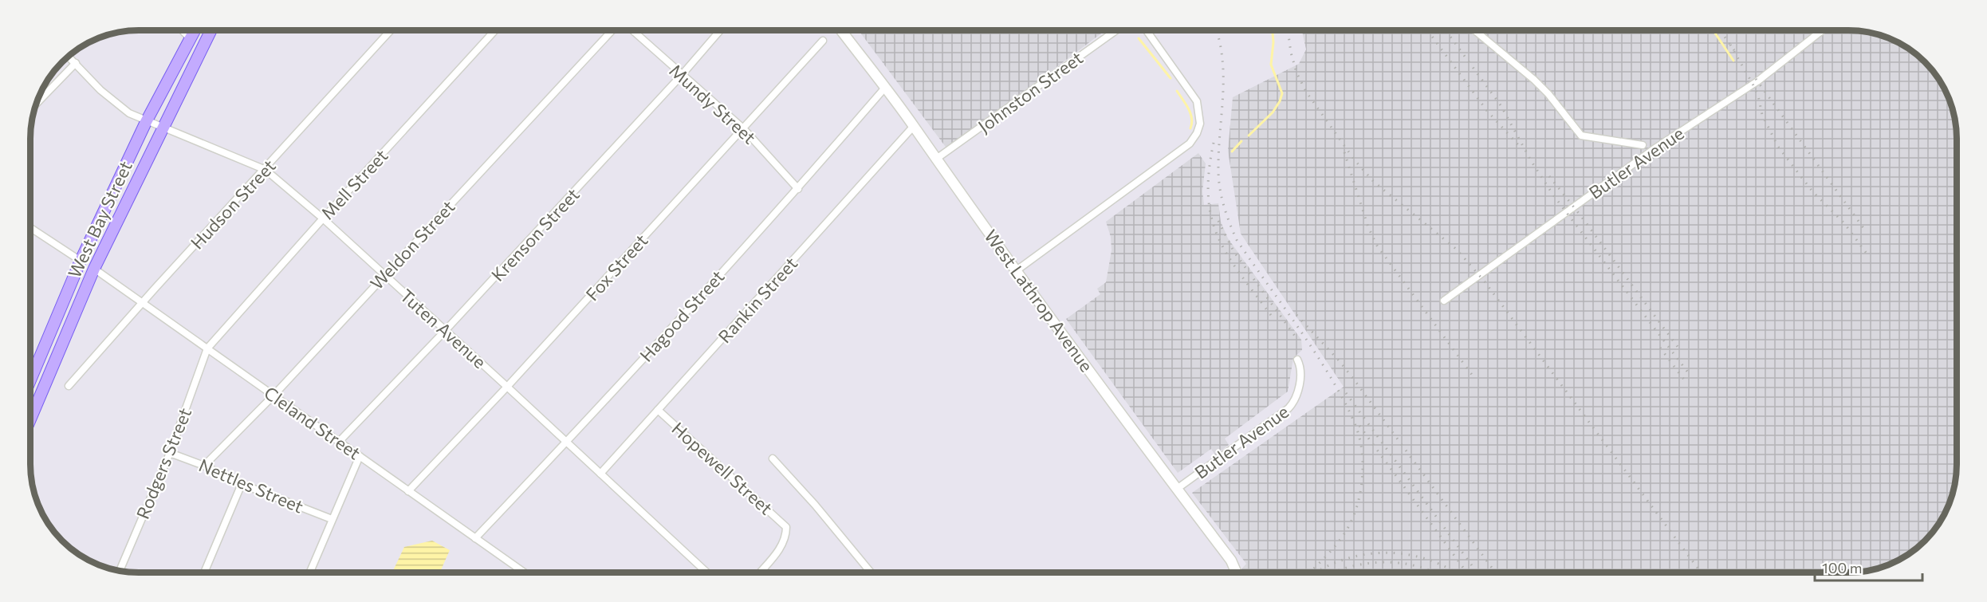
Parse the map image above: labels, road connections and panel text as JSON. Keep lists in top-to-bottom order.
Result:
{
  "streets": {
    "main road": ["West Bay Street"],
    "street": [
      "Johnston Street",
      "Mundy Street",
      "Butler Avenue",
      "Mell Street",
      "Hudson Street",
      "Krenson Street",
      "Weldon Street",
      "Fox Street",
      "Rankin Street",
      "West Lathrop Avenue",
      "Hagood Street",
      "Tuten Avenue",
      "Cleland Street",
      "Rodgers Street",
      "Hopewell Street",
      "Nettles Street"
    ]
  },
  "crossings": [
    ["Johnston Street", "West Lathrop Avenue"],
    ["Mundy Street", "Krenson Street"],
    ["Mundy Street", "Fox Street"],
    ["Mundy Street", "Hagood Street"],
    ["Butler Avenue", "West Lathrop Avenue"],
    ["Mell Street", "Tuten Avenue"],
    ["Mell Street", "Cleland Street"],
    ["Mell Street", "Rodgers Street"],
    ["Hudson Street", "Tuten Avenue"],
    ["Hudson Street", "Cleland Street"],
    ["West Bay Street", "Tuten Avenue"],
    ["West Bay Street", "Cleland Street"],
    ["Krenson Street", "Tuten Avenue"],
    ["Krenson Street", "Cleland Street"],
    ["Weldon Street", "Tuten Avenue"],
    ["Weldon Street", "Cleland Street"],
    ["Weldon Street", "Nettles Street"],
    ["Fox Street", "Tuten Avenue"],
    ["Fox Street", "Cleland Street"],
    ["Rankin Street", "West Lathrop Avenue"],
    ["Rankin Street", "Tuten Avenue"],
    ["Rankin Street", "Hopewell Street"],
    ["West Lathrop Avenue", "Hagood Street"],
    ["Hagood Street", "Tuten Avenue"],
    ["Hagood Street", "Cleland Street"],
    ["Cleland Street", "Rodgers Street"],
    ["Rodgers Street", "Nettles Street"]
  ],
  "scale_bar": "100 m"
}
